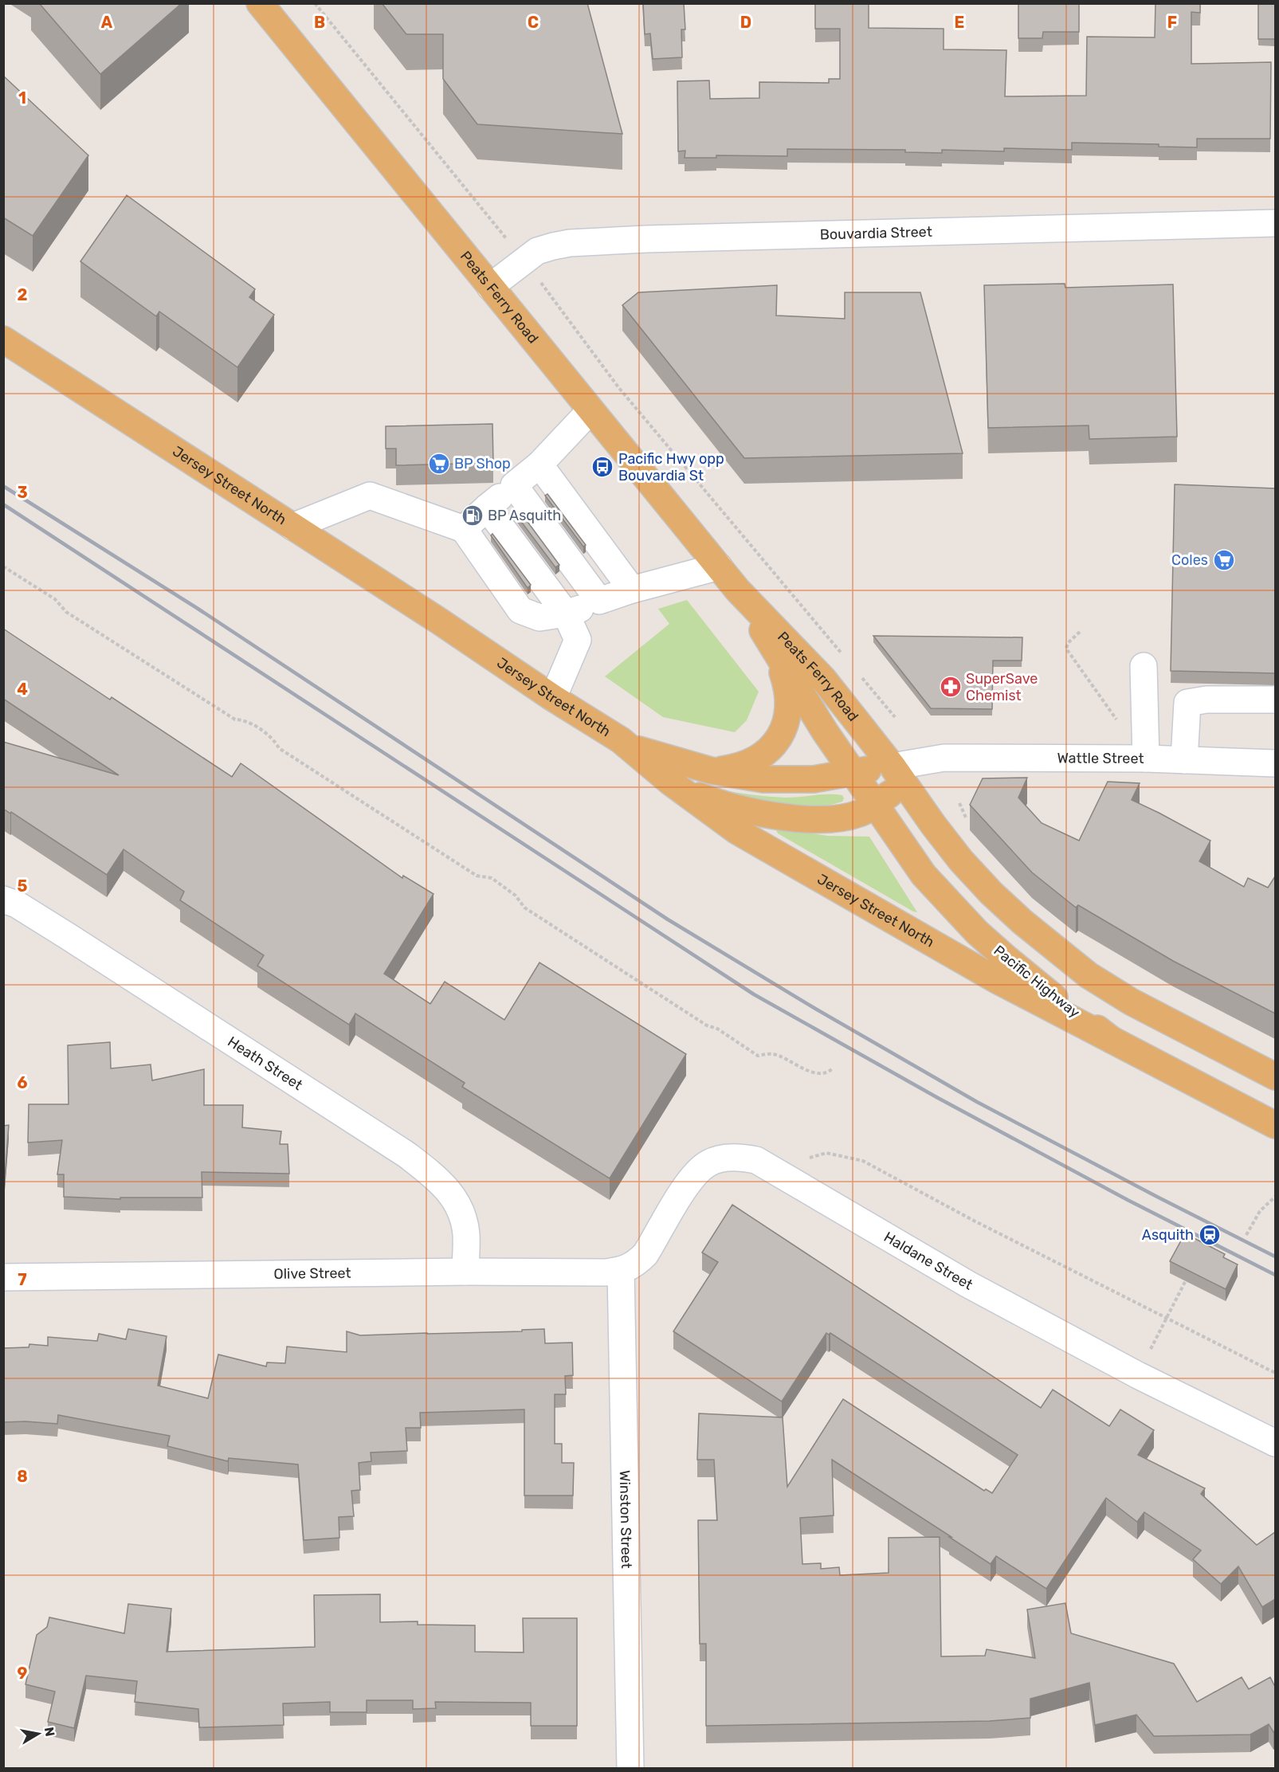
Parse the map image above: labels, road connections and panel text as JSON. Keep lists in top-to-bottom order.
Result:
{
  "streets": {
    "main road": ["Peats Ferry Road", "Jersey Street North", "Pacific Highway"],
    "street": [
      "Bouvardia Street",
      "Wattle Street",
      "Heath Street",
      "Haldane Street",
      "Olive Street",
      "Winston Street"
    ]
  },
  "crossings": [
    ["Bouvardia Street", "Peats Ferry Road"],
    ["Peats Ferry Road", "Wattle Street"],
    ["Peats Ferry Road", "Pacific Highway"],
    ["Jersey Street North", "Pacific Highway"],
    ["Heath Street", "Olive Street"],
    ["Haldane Street", "Olive Street"],
    ["Haldane Street", "Winston Street"],
    ["Olive Street", "Winston Street"]
  ],
  "places": {
    "supermarket": ["BP Shop", "Coles"],
    "bus stop": ["Pacific Hwy opp Bouvardia St"],
    "fuel station": ["BP Asquith"],
    "pharmacy": ["SuperSave Chemist"],
    "station": ["Asquith"]
  },
  "north": "right",
  "grid": {
    "columns": [
      "A",
      "B",
      "C",
      "D",
      "E",
      "F"
    ],
    "rows": [
      "1",
      "2",
      "3",
      "4",
      "5",
      "6",
      "7",
      "8",
      "9"
    ]
  }
}
